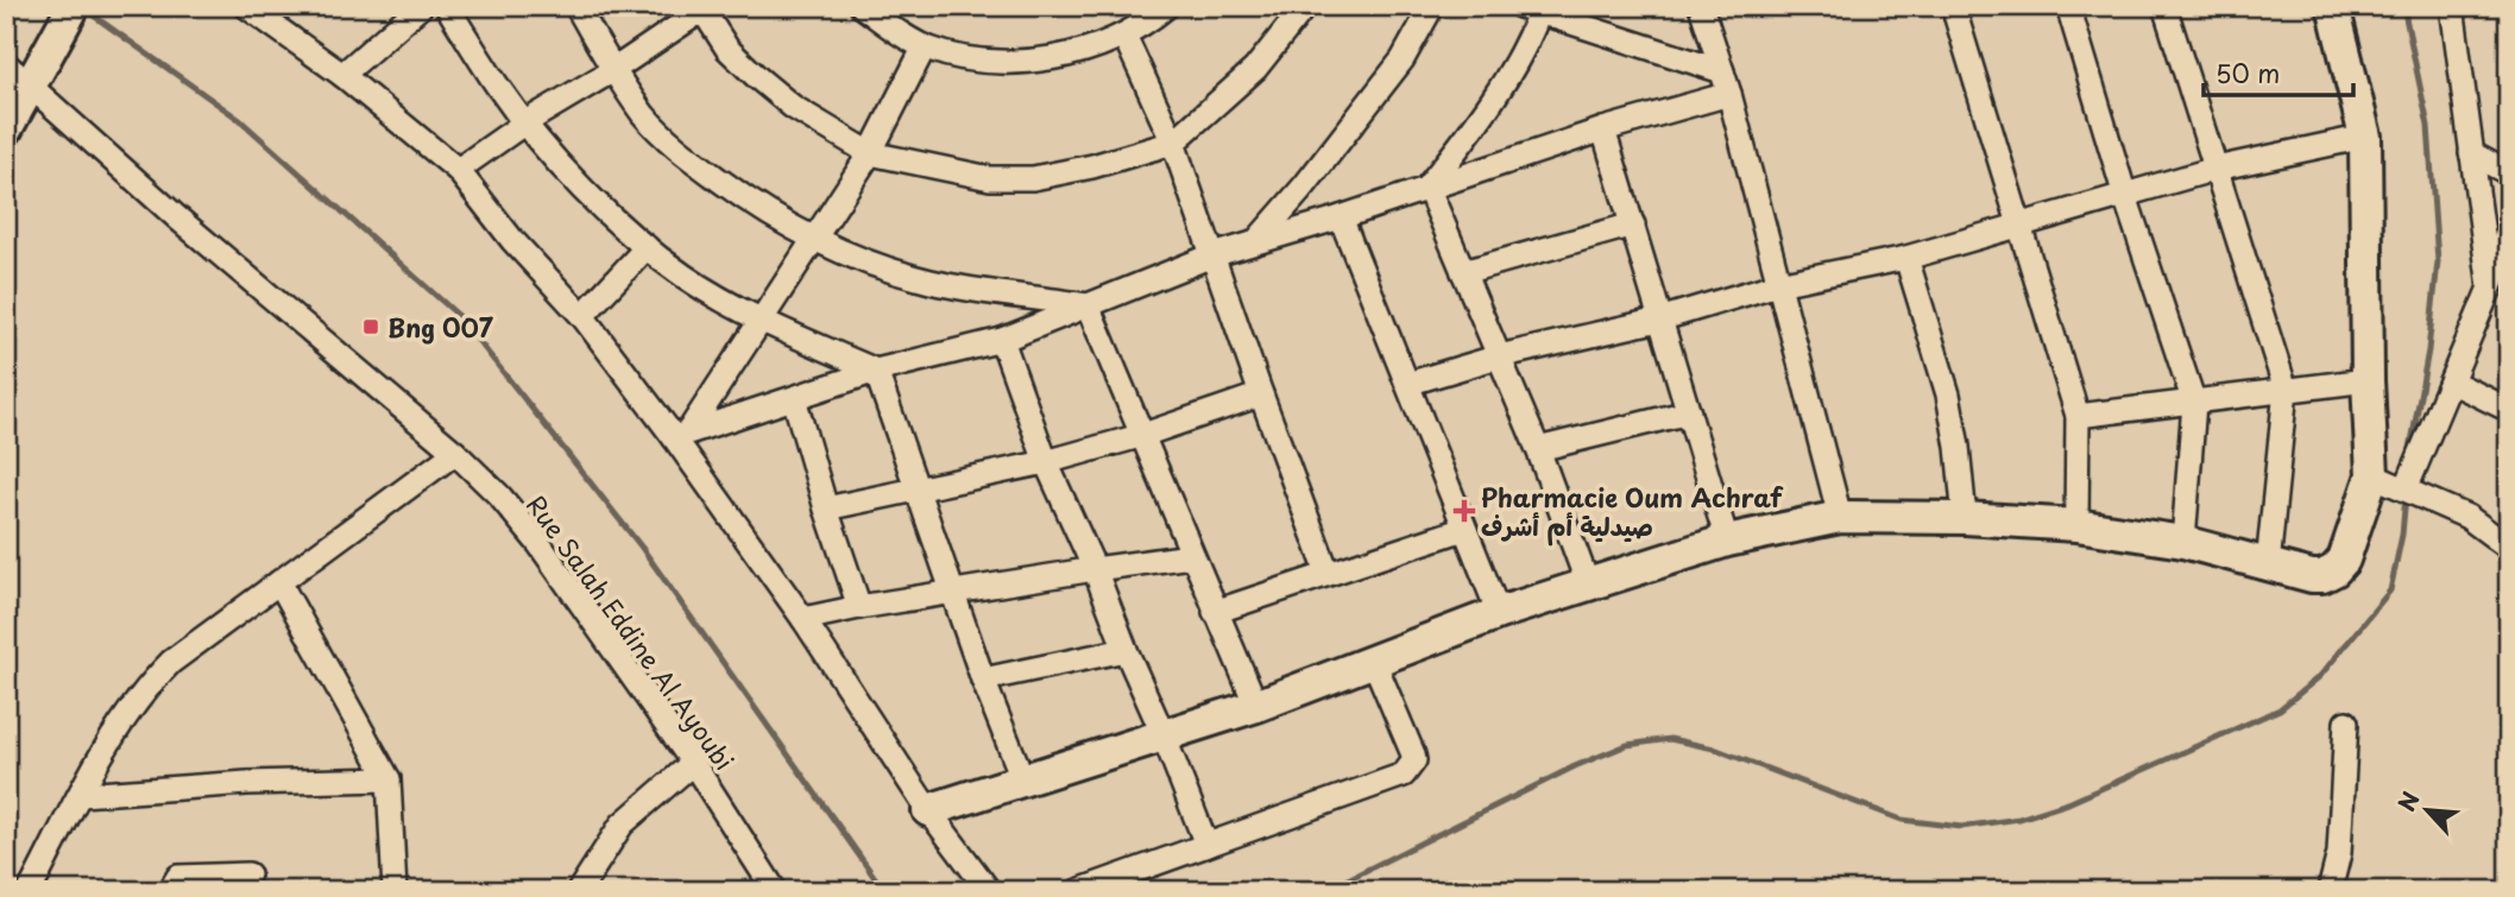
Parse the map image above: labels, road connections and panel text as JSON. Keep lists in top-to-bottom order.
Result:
{
  "streets": {
    "street": ["Rue Salah Eddine Al Ayoubi"]
  },
  "places": {
    "transit": ["Bng 007"],
    "health": ["Pharmacie Oum Achraf صيدلية أم أشرف"]
  },
  "scale_bar": "50 m",
  "north": "top left"
}
